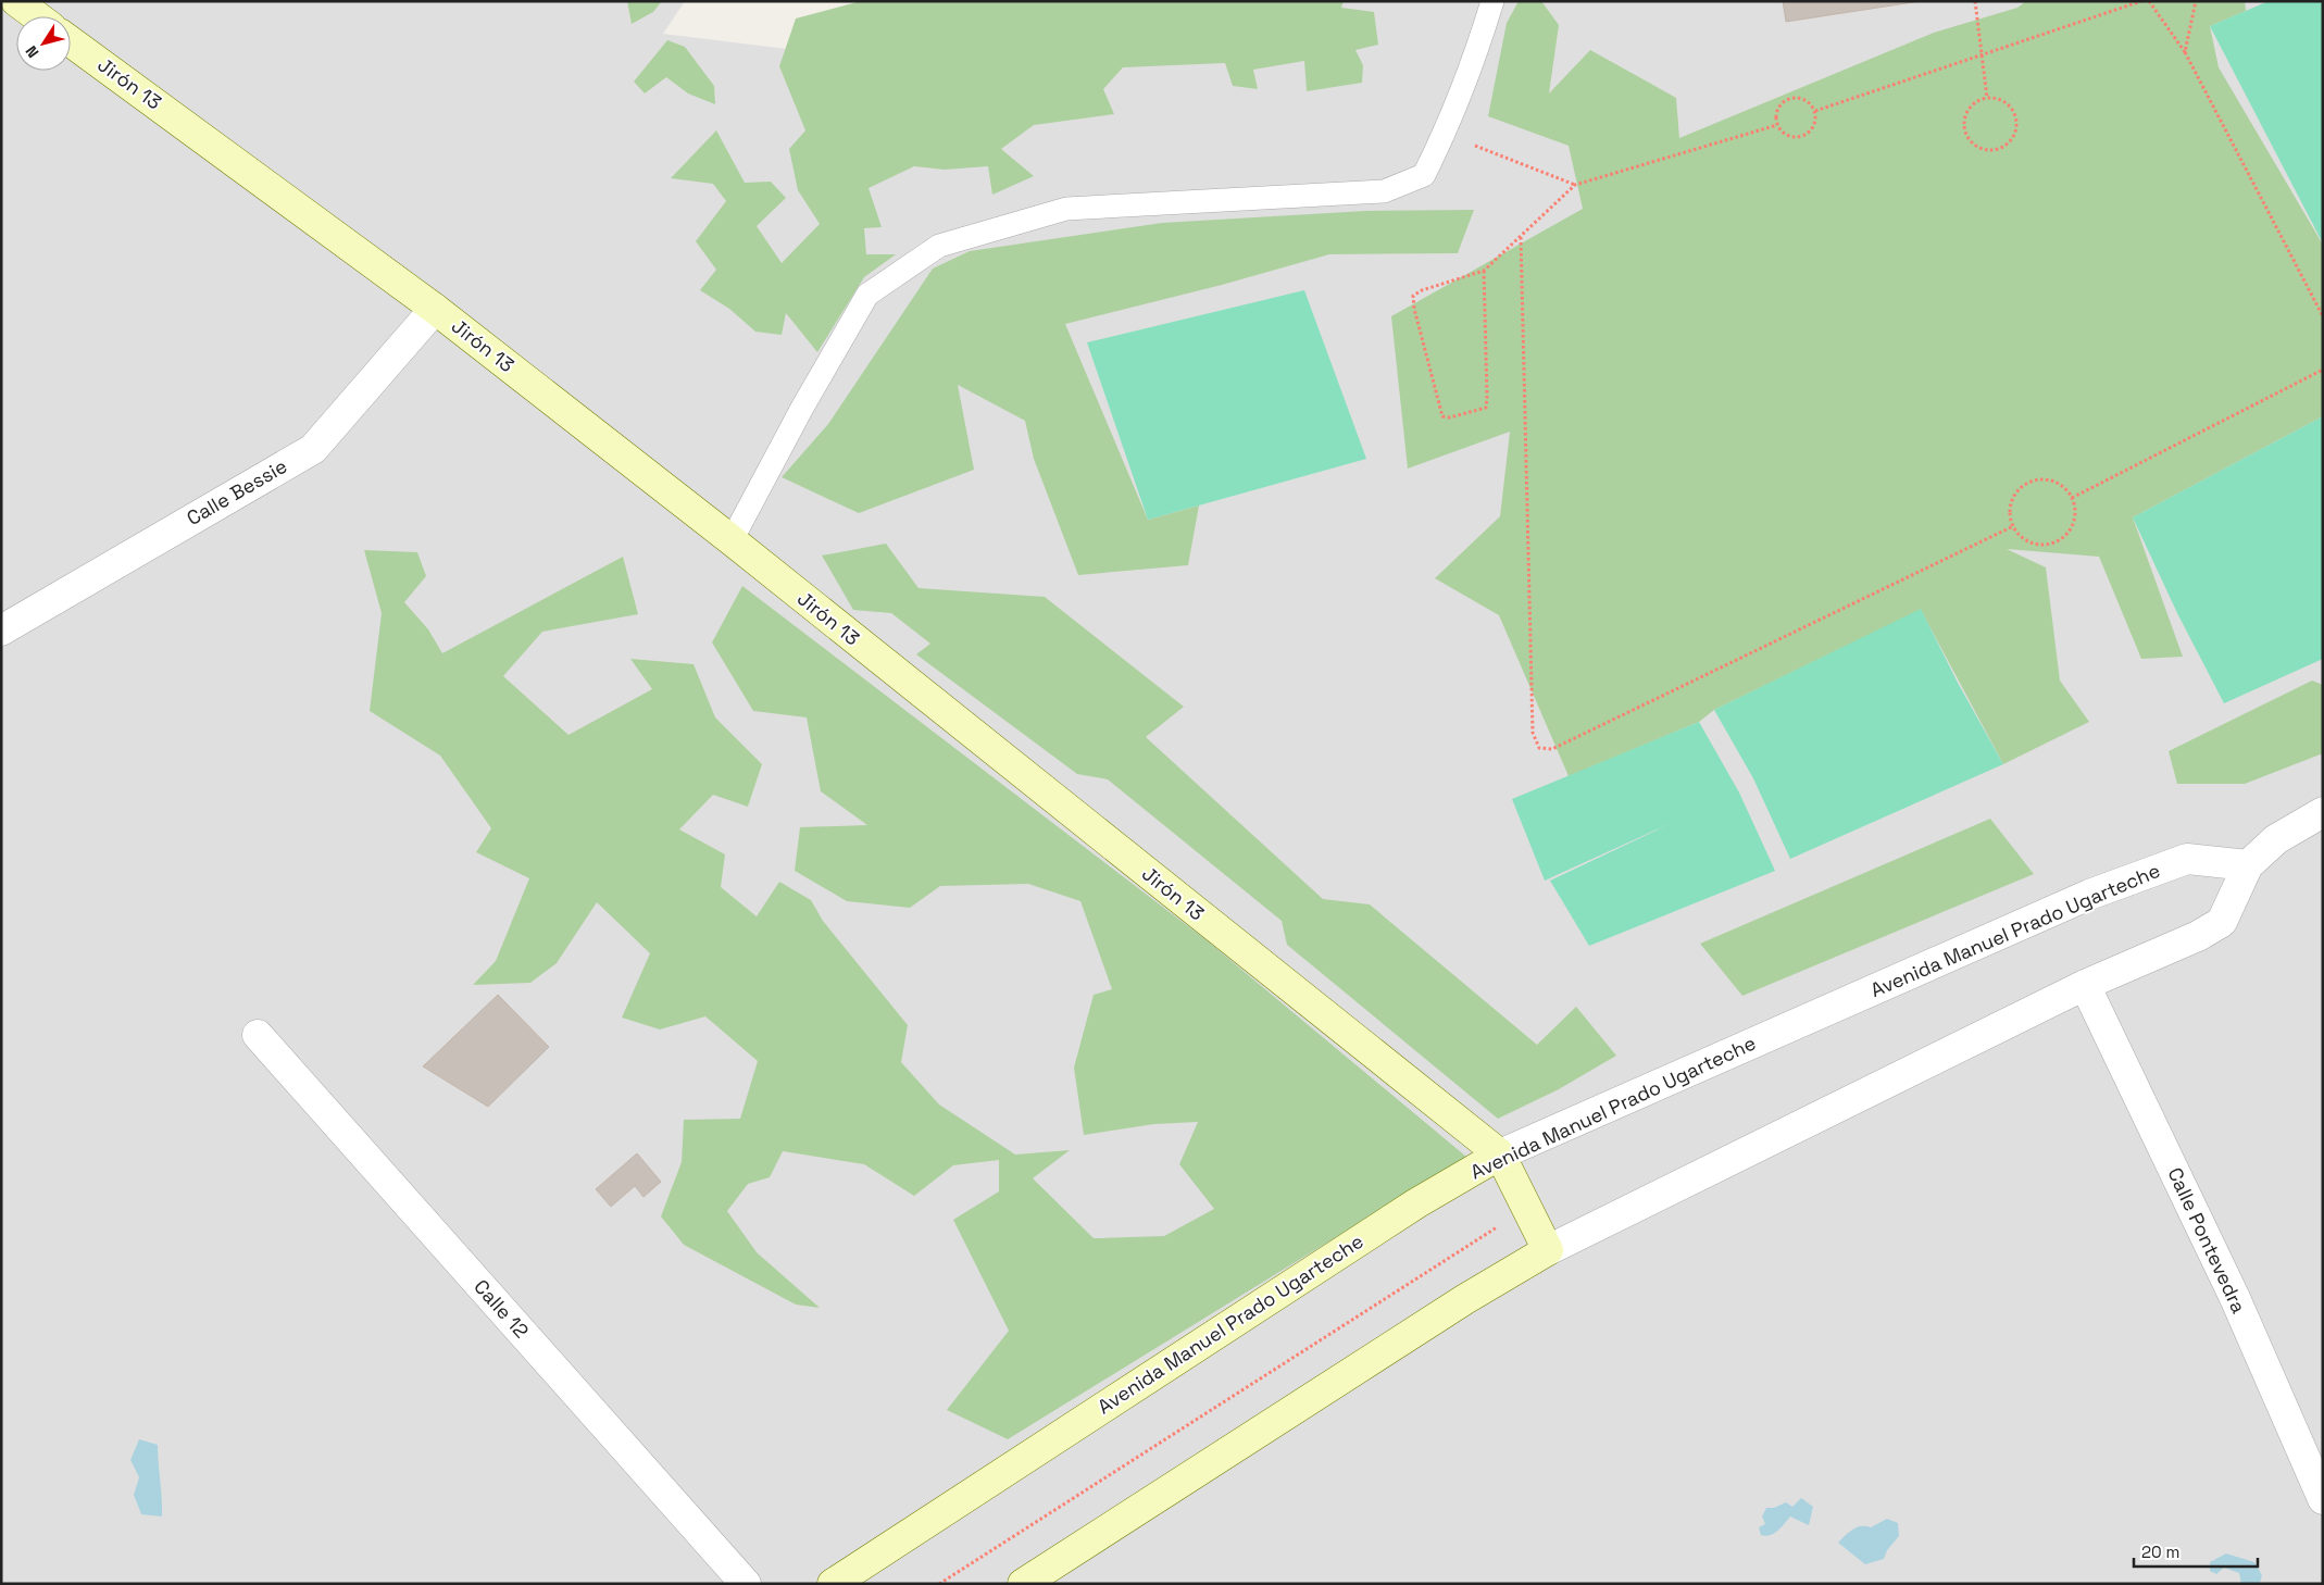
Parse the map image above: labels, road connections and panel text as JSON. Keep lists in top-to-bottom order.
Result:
{
  "streets": {
    "street": [
      "Jirón 13",
      "Calle Bessie",
      "Avenida Manuel Prado Ugarteche",
      "Calle Pontevedra",
      "Calle 12"
    ]
  },
  "crossings": [
    ["Jirón 13", "Calle Bessie"],
    ["Jirón 13", "Avenida Manuel Prado Ugarteche"]
  ],
  "scale_bar": "20 m",
  "north": "bottom left"
}
